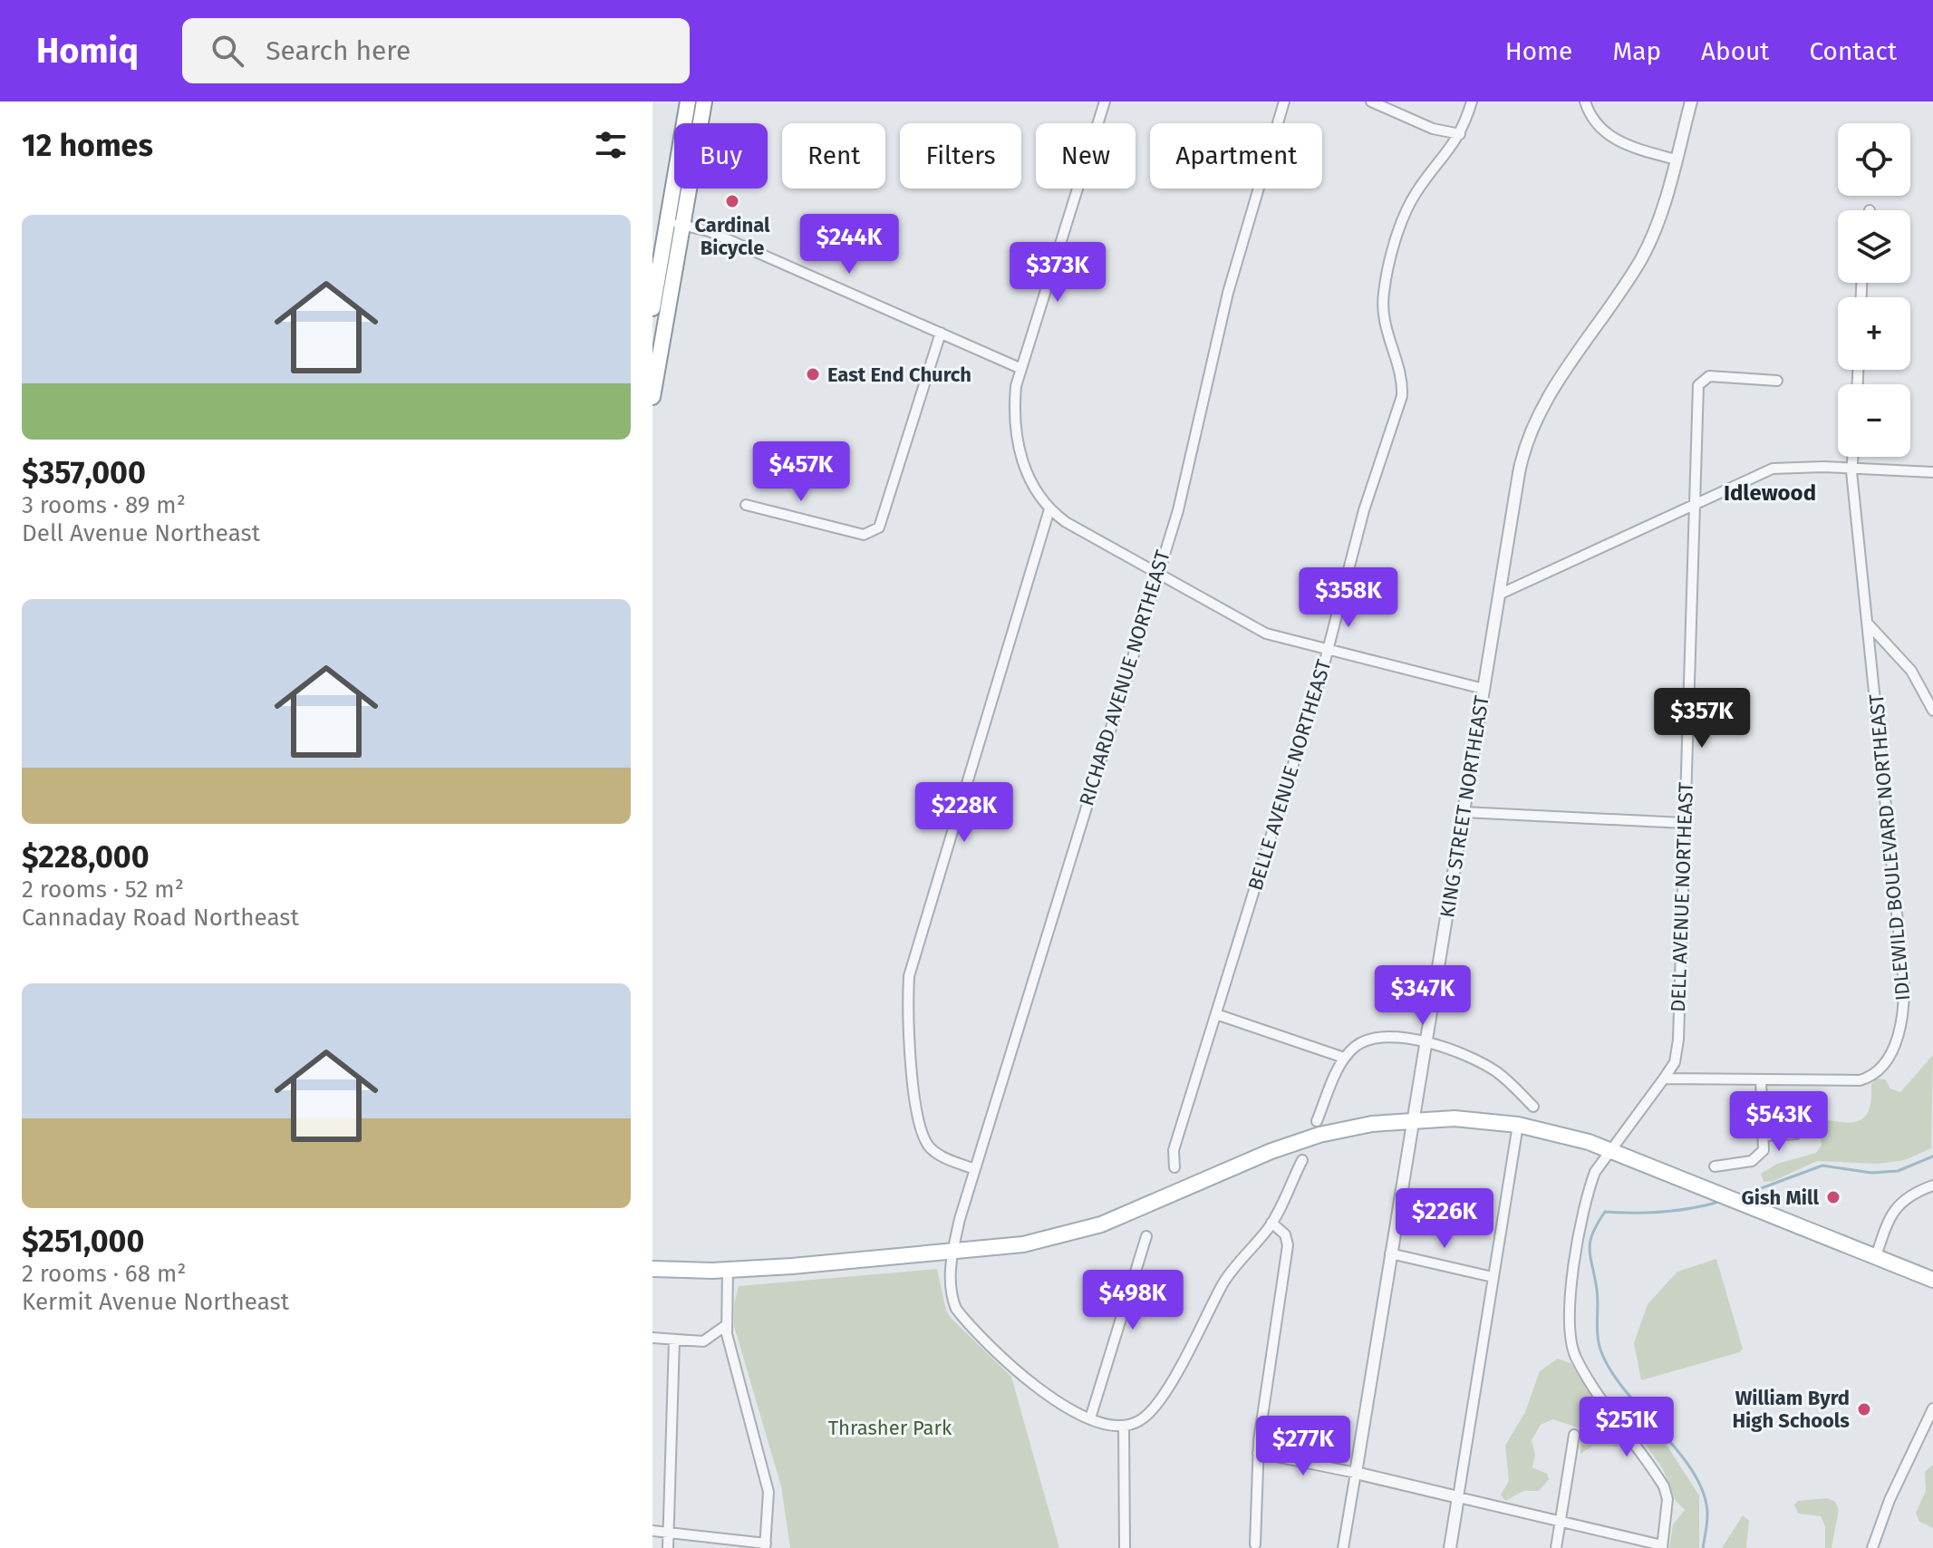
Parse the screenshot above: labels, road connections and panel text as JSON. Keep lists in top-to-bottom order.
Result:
{
  "streets": {
    "street": [
      "RICHARD AVENUE NORTHEAST",
      "BELLE AVENUE NORTHEAST",
      "KING STREET NORTHEAST",
      "IDLEWILD BOULEVARD NORTHEAST",
      "DELL AVENUE NORTHEAST"
    ]
  },
  "crossings": [
    ["IDLEWILD BOULEVARD NORTHEAST", "DELL AVENUE NORTHEAST"]
  ],
  "districts": ["Idlewood"],
  "parks": ["Thrasher Park"],
  "places": [
    "Cardinal Bicycle",
    "East End Church",
    "Gish Mill",
    "William Byrd High Schools"
  ],
  "page": {
    "header": "Homiq",
    "search": "Search here",
    "nav": [
      "Home",
      "Map",
      "About",
      "Contact"
    ],
    "heading": "12 homes",
    "map_buttons": ["+", "−"],
    "chip": [
      "Buy",
      "Rent",
      "Filters",
      "New",
      "Apartment"
    ],
    "list": [
      {
        "name": "$357,000",
        "note": "3 rooms · 89 m² · Dell Avenue Northeast"
      },
      {
        "name": "$228,000",
        "note": "2 rooms · 52 m² · Cannaday Road Northeast"
      },
      {
        "name": "$251,000",
        "note": "2 rooms · 68 m² · Kermit Avenue Northeast"
      }
    ],
    "price": [
      "$244K",
      "$373K",
      "$457K",
      "$358K",
      "$357K",
      "$228K",
      "$347K",
      "$543K",
      "$226K",
      "$498K",
      "$251K",
      "$277K"
    ]
  }
}
